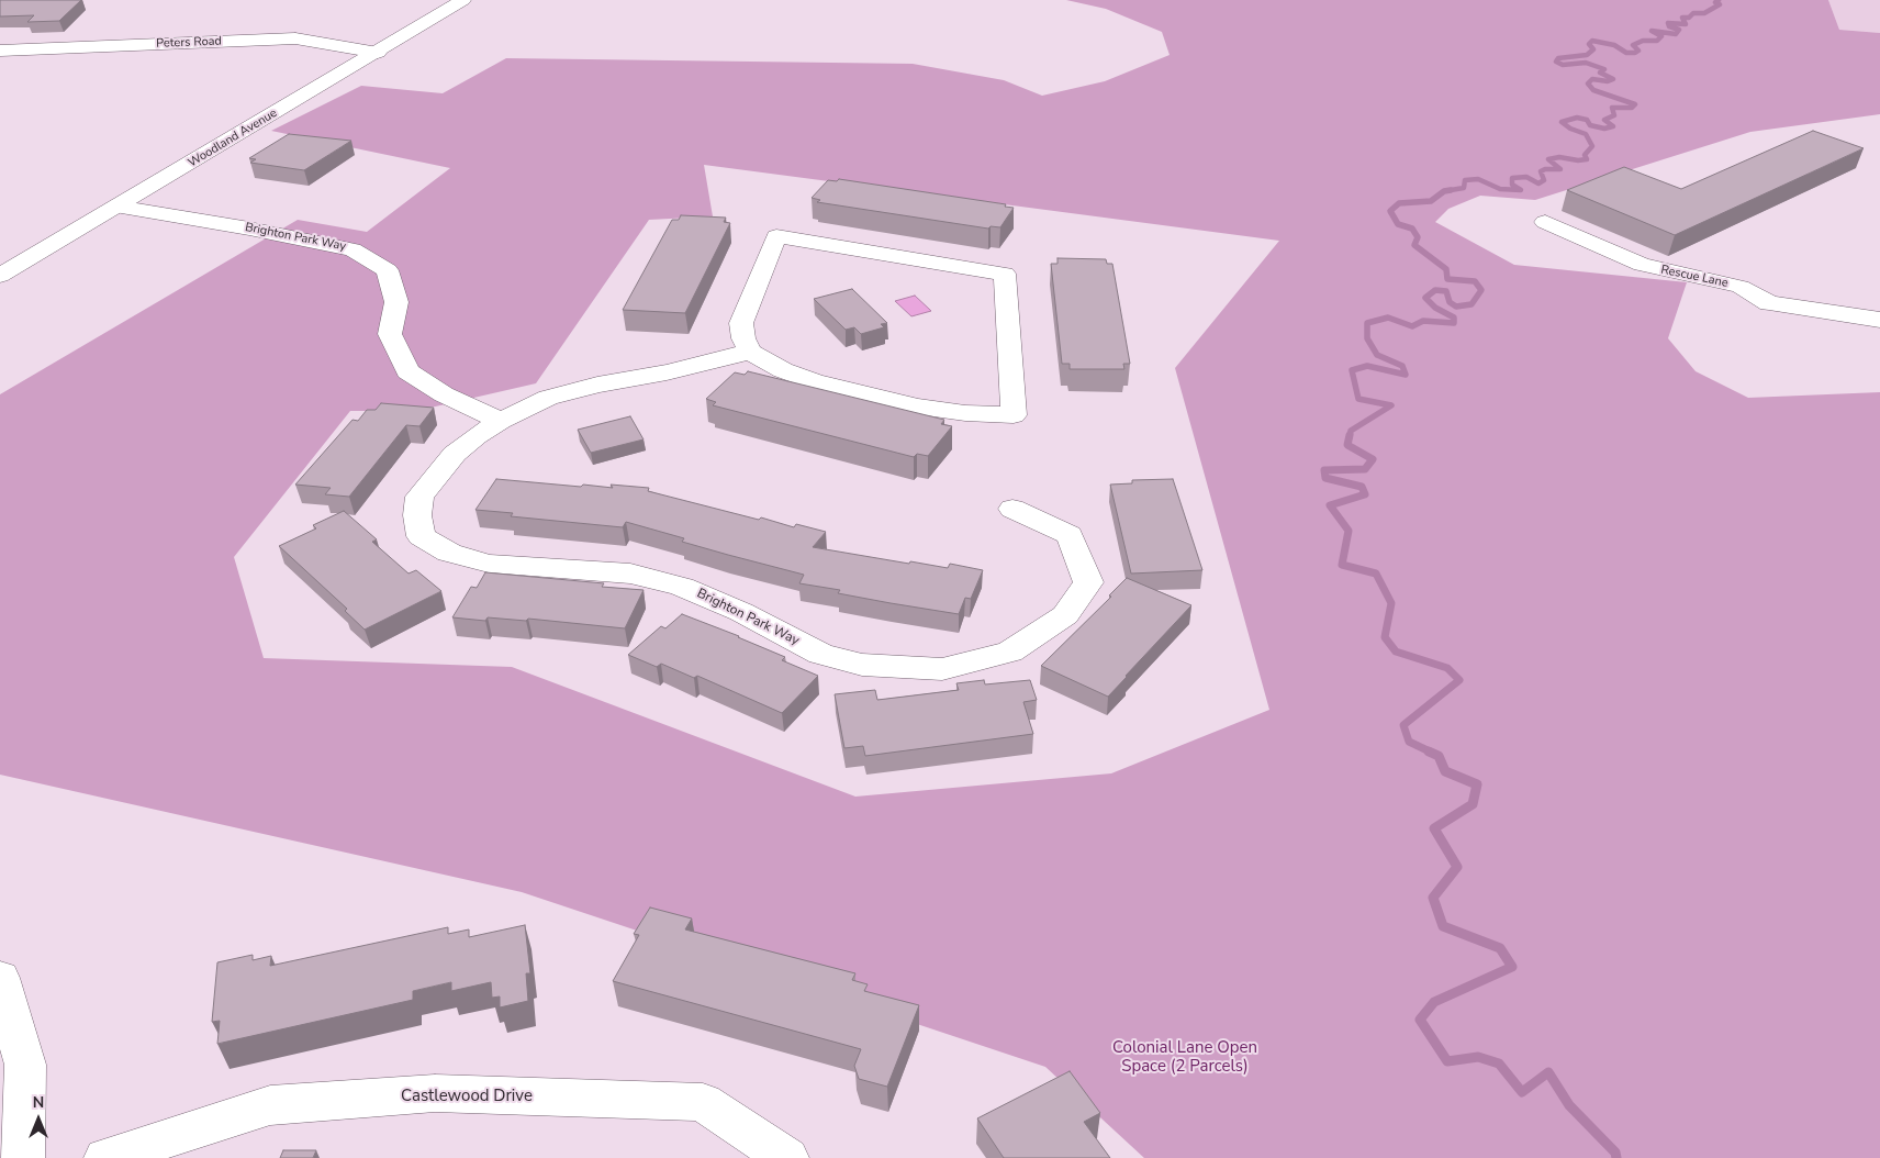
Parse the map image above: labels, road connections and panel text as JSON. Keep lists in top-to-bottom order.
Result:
{
  "streets": {
    "street": [
      "Peters Road",
      "Woodland Avenue",
      "Brighton Park Way",
      "Rescue Lane",
      "Castlewood Drive"
    ]
  },
  "crossings": [
    ["Peters Road", "Woodland Avenue"],
    ["Woodland Avenue", "Brighton Park Way"]
  ],
  "parks": ["Colonial Lane Open Space (2 Parcels)"],
  "north": "top"
}
